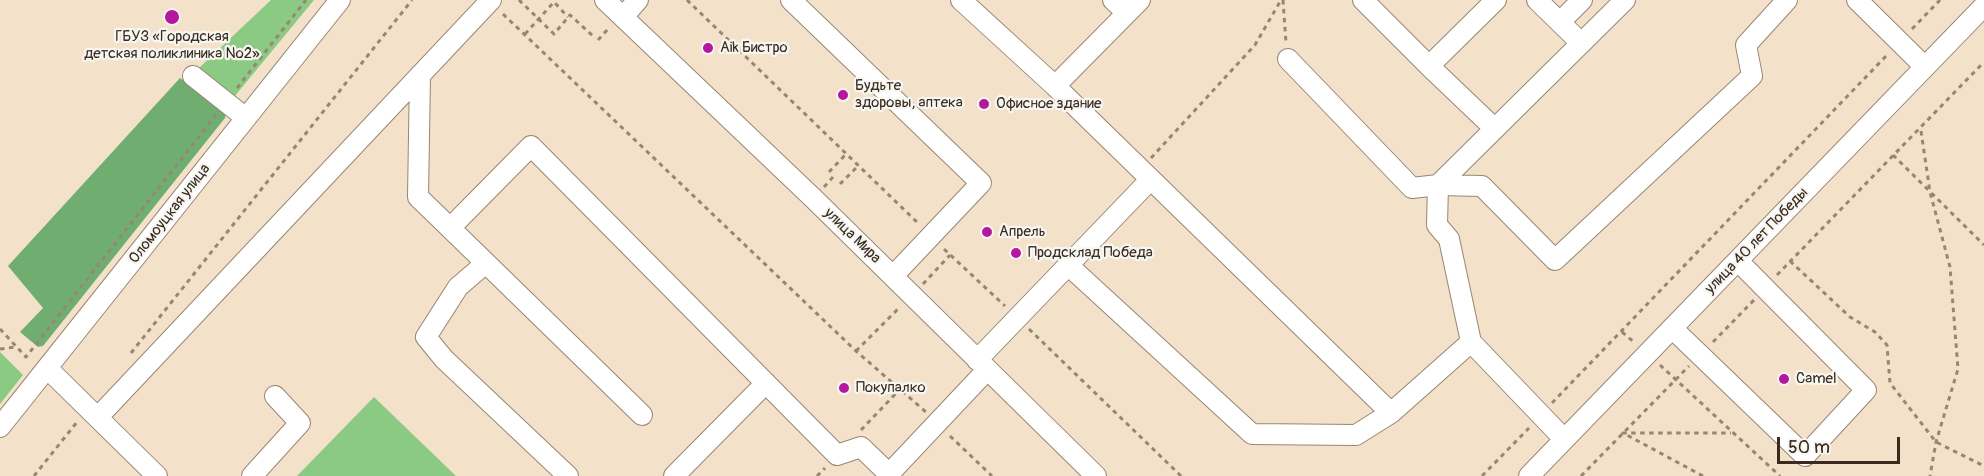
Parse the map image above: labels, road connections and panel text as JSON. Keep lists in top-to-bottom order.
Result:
{
  "streets": {
    "street": ["Оломоуцкая улица", "улица Мира", "улица 40 лет Победы"]
  },
  "places": [
    "ГБУЗ «Городская детская поликлиника №2»",
    "Aik Бистро",
    "Будьте здоровы, аптека",
    "Офисное здание",
    "Апрель",
    "Продсклад Победа",
    "Camel",
    "Покупалко"
  ],
  "scale_bar": "50 m"
}
